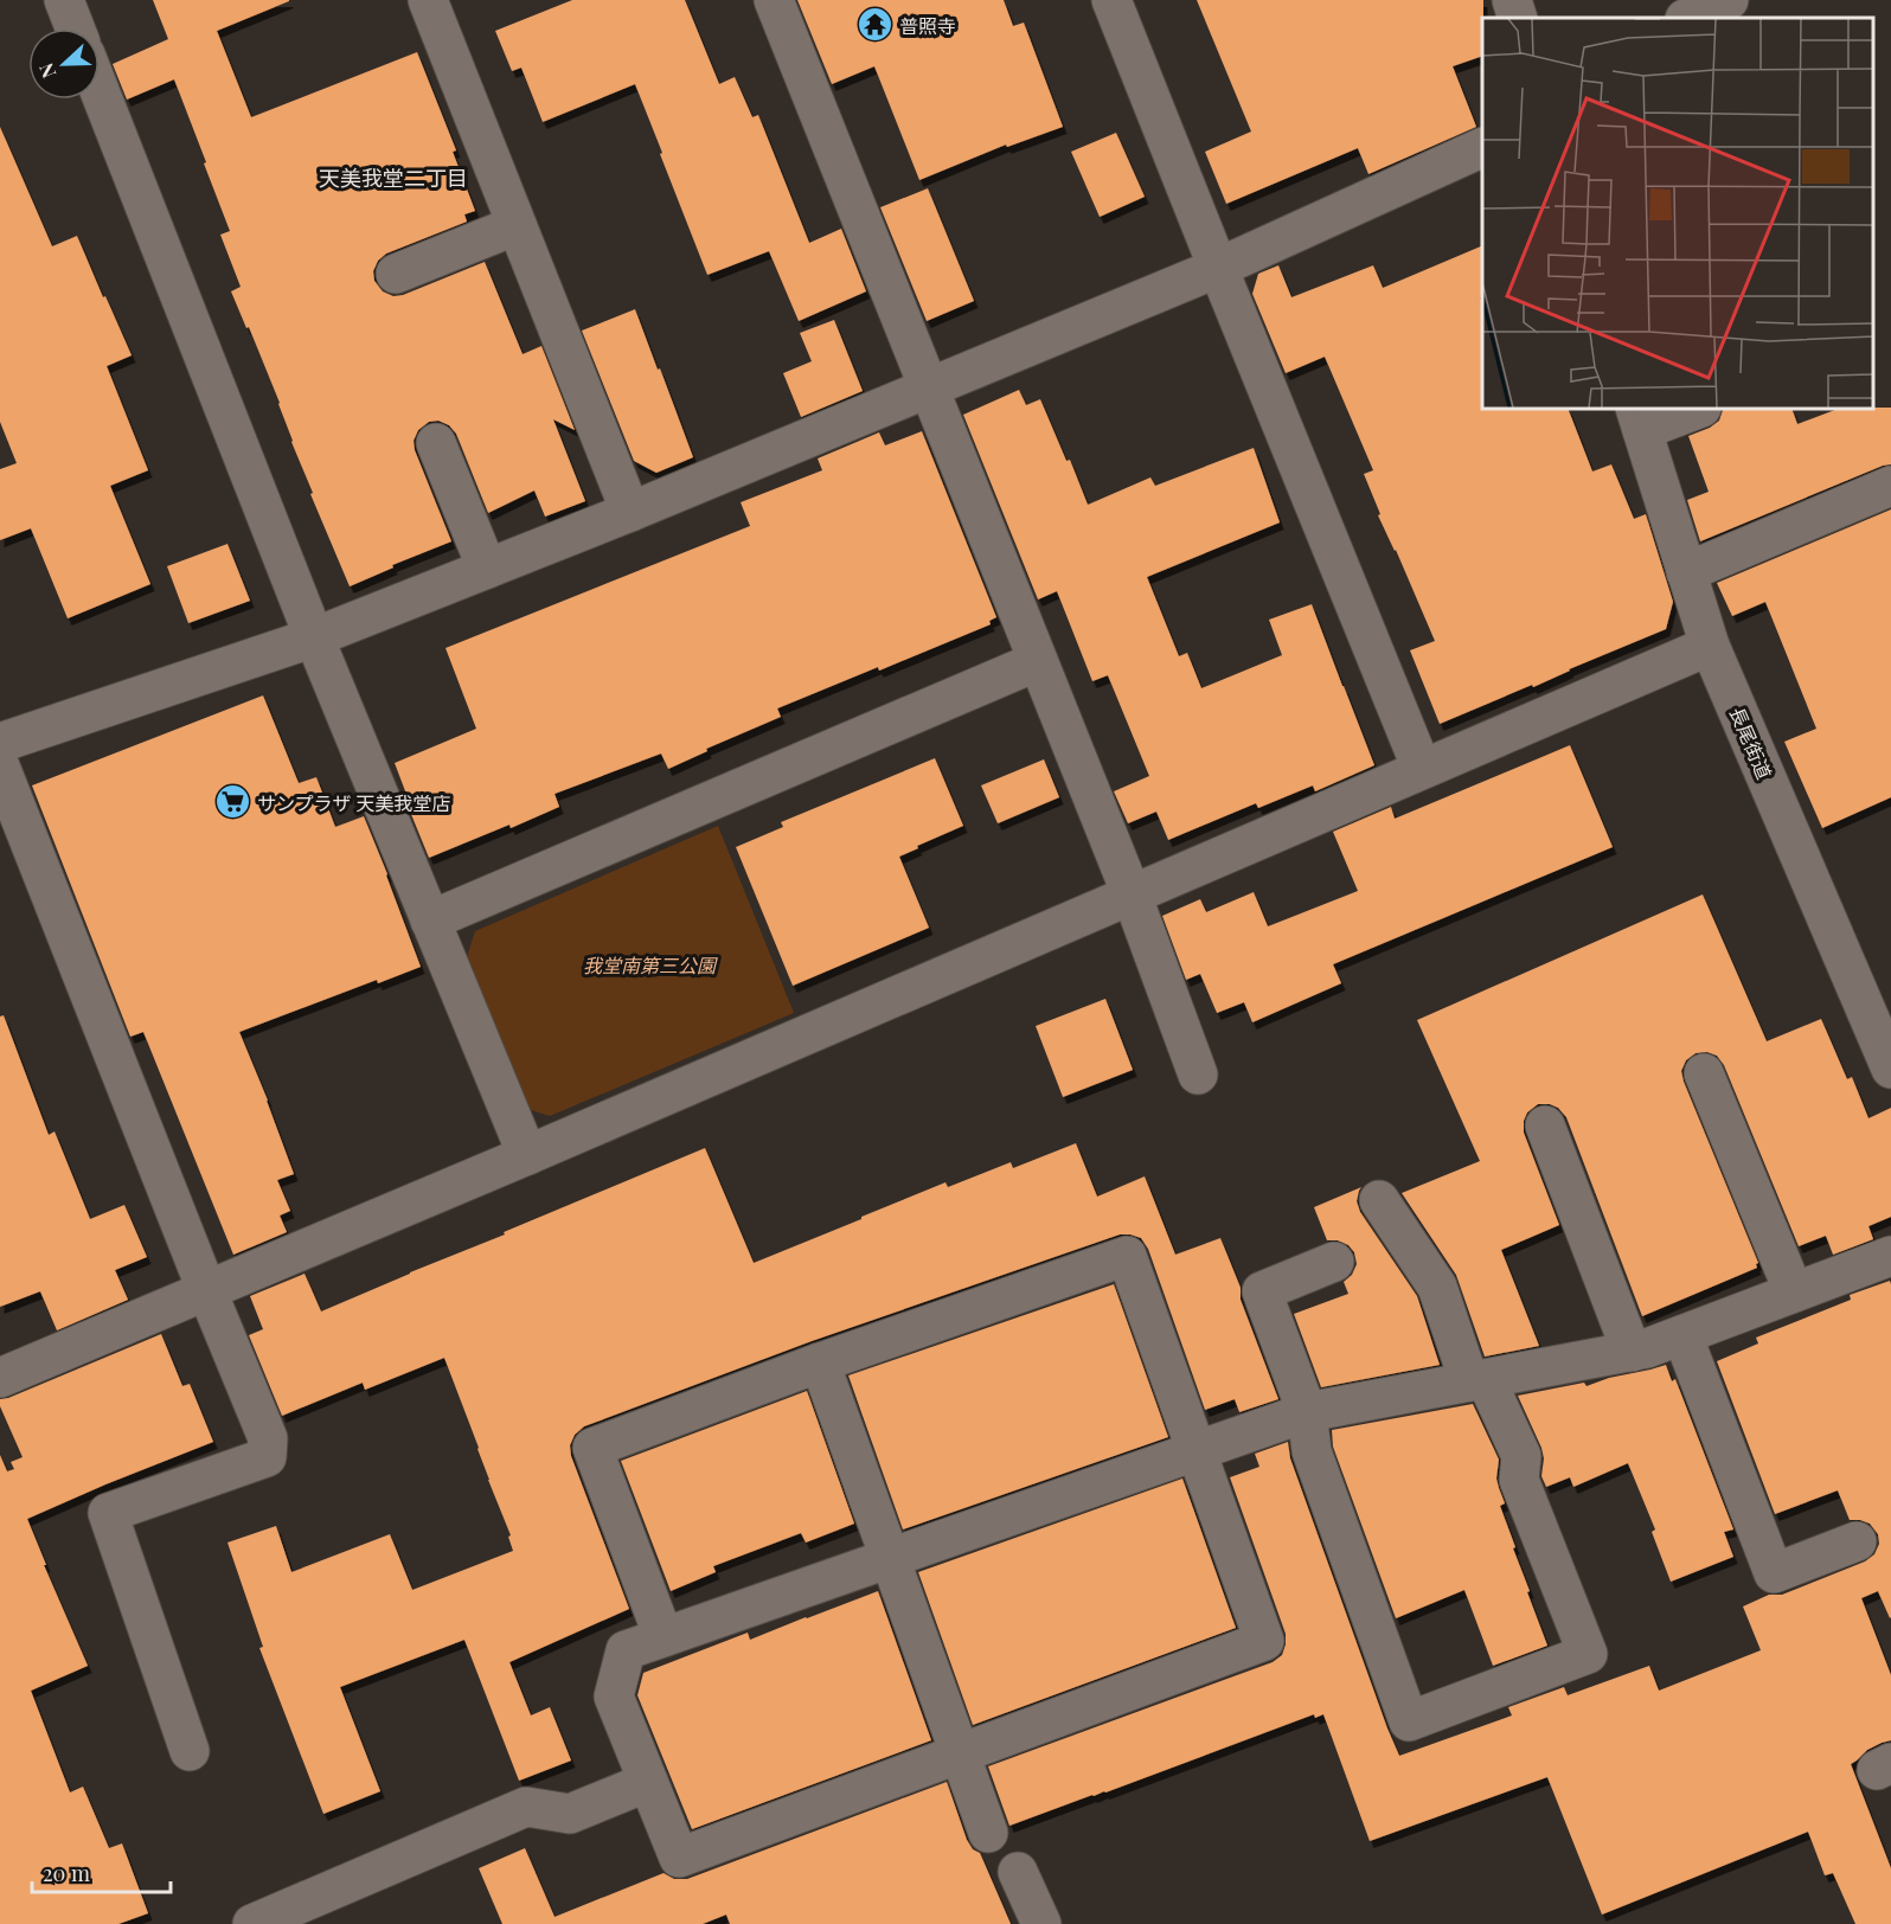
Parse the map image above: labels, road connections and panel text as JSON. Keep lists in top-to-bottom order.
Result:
{
  "streets": {
    "street": ["長尾街道"]
  },
  "districts": ["天美我堂二丁目"],
  "parks": ["我堂南第三公園"],
  "places": {
    "temple": ["普照寺"],
    "supermarket": ["サンプラザ 天美我堂店"]
  },
  "scale_bar": "20 m",
  "north": "left"
}
